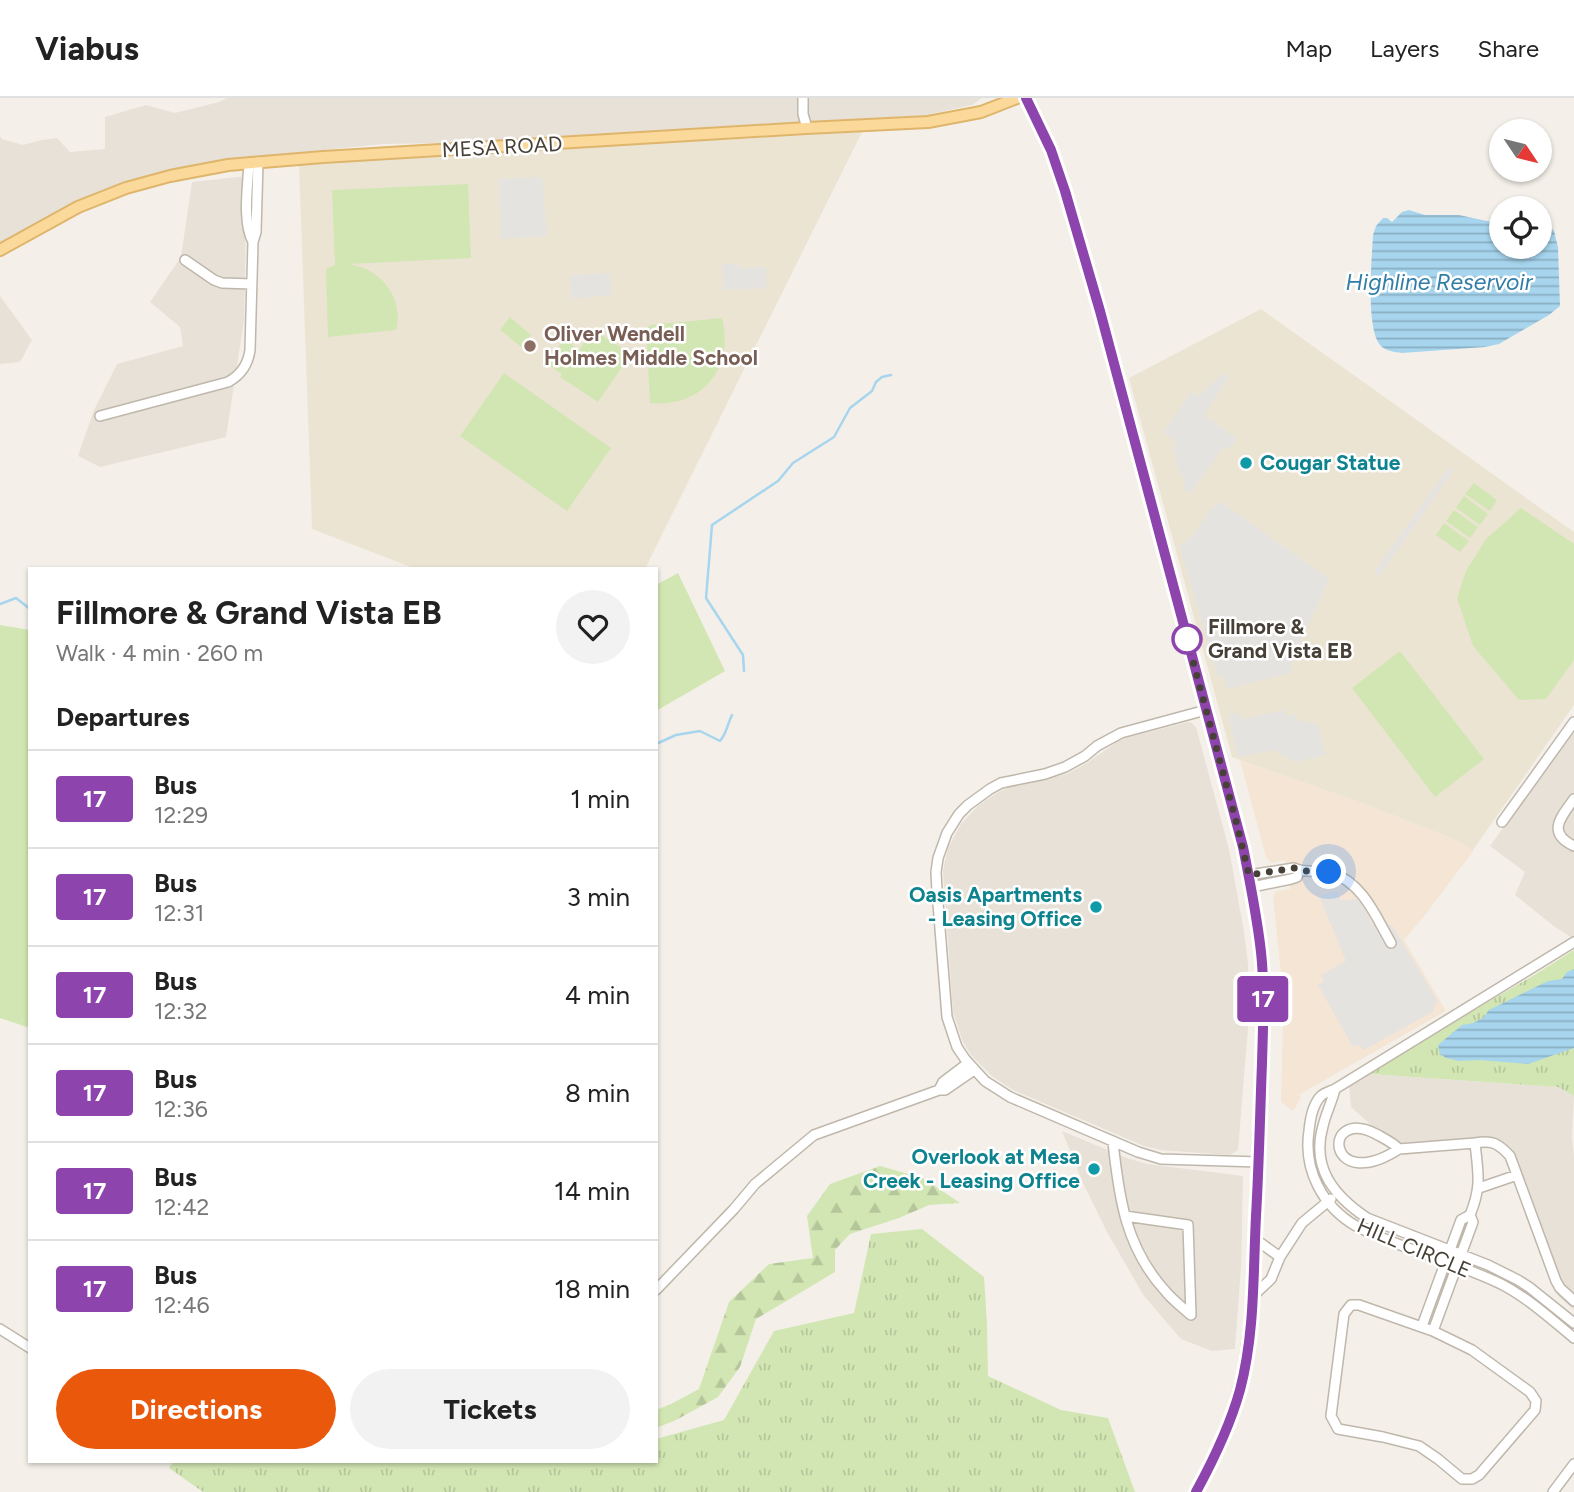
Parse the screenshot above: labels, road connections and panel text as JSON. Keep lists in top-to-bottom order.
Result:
{
  "streets": {
    "main road": ["MESA ROAD"],
    "street": ["HILL CIRCLE"]
  },
  "water": ["Highline Reservoir"],
  "places": [
    "Oliver Wendell Holmes Middle School",
    "Cougar Statue",
    "Fillmore & Grand Vista EB",
    "Oasis Apartments - Leasing Office",
    "Overlook at Mesa Creek - Leasing Office"
  ],
  "lines": ["bus line 17"],
  "north": "bottom right",
  "page": {
    "header": "Viabus",
    "nav": ["Map", "Layers", "Share"],
    "on_map": "17",
    "heading": [
      ["Fillmore & Grand Vista EB", "Walk · 4 min · 260 m"],
      "Departures"
    ],
    "list": [
      {
        "mark": "17",
        "name": "Bus",
        "note": "12:29",
        "value": "1 min"
      },
      {
        "mark": "17",
        "name": "Bus",
        "note": "12:31",
        "value": "3 min"
      },
      {
        "mark": "17",
        "name": "Bus",
        "note": "12:32",
        "value": "4 min"
      },
      {
        "mark": "17",
        "name": "Bus",
        "note": "12:36",
        "value": "8 min"
      },
      {
        "mark": "17",
        "name": "Bus",
        "note": "12:42",
        "value": "14 min"
      },
      {
        "mark": "17",
        "name": "Bus",
        "note": "12:46",
        "value": "18 min"
      }
    ],
    "buttons": ["Directions", "Tickets"]
  }
}
